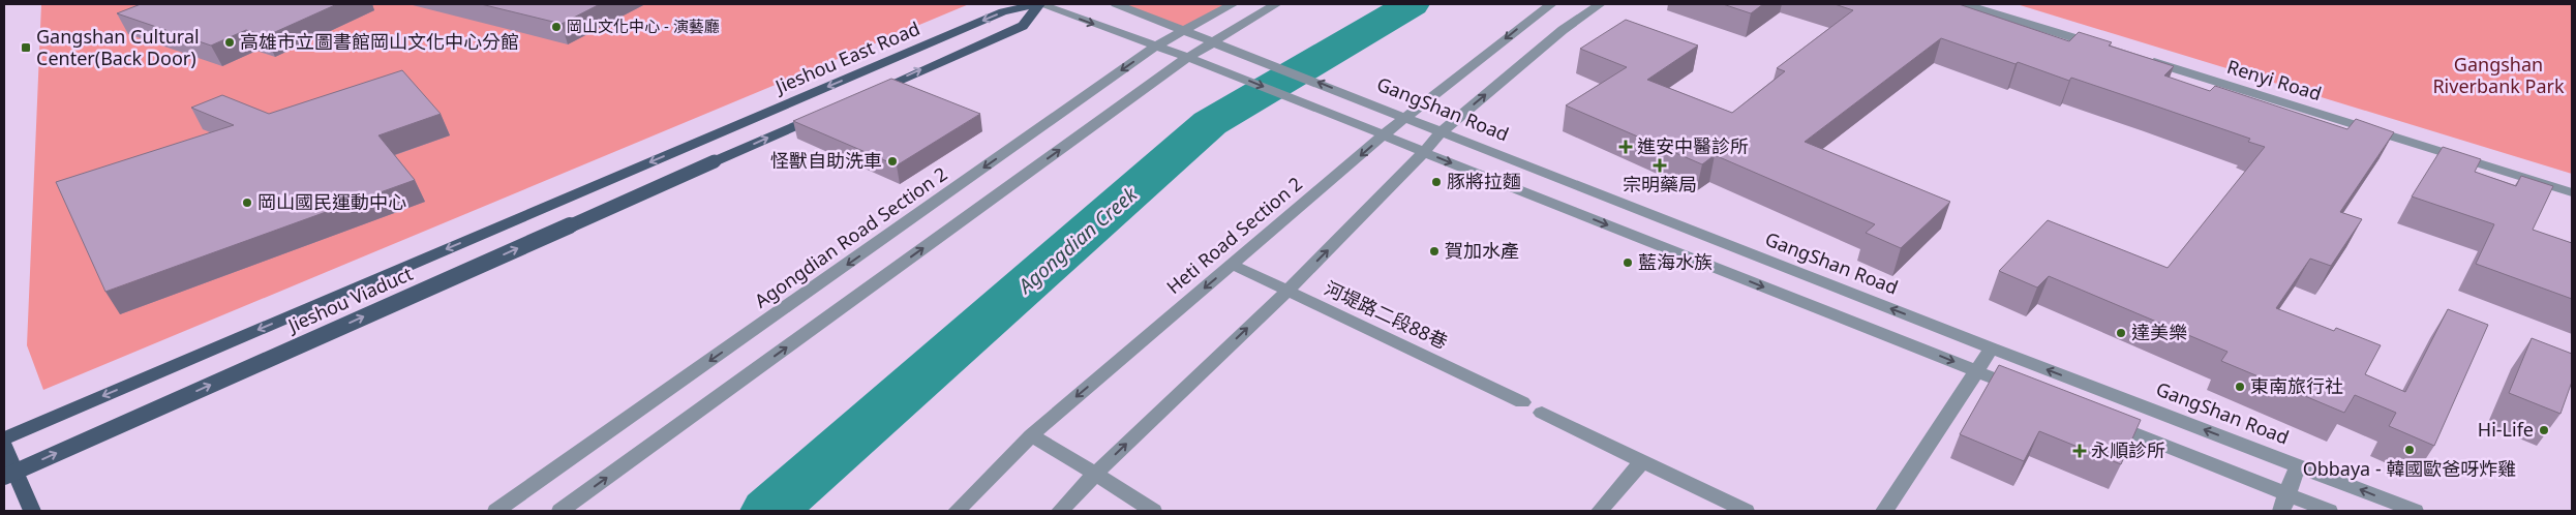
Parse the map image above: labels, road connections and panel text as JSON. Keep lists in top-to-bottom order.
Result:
{
  "streets": {
    "main road": ["Jieshou East Road", "Jieshou Viaduct"],
    "street": [
      "Renyi Road",
      "GangShan Road",
      "Heti Road Section 2",
      "Agongdian Road Section 2",
      "河堤路二段88巷"
    ]
  },
  "crossings": [
    ["Jieshou East Road", "Jieshou Viaduct"],
    ["GangShan Road", "Heti Road Section 2"],
    ["Heti Road Section 2", "河堤路二段88巷"]
  ],
  "water": ["Agongdian Creek"],
  "parks": ["Gangshan Riverbank Park"],
  "places": {
    "other": [
      "岡山文化中心 - 演藝廳",
      "高雄市立圖書館岡山文化中心分館",
      "怪獸自助洗車",
      "豚將拉麵",
      "岡山國民運動中心",
      "賀加水產",
      "藍海水族",
      "達美樂",
      "東南旅行社",
      "Hi-Life",
      "Obbaya - 韓國歐爸呀炸雞"
    ],
    "transit": ["Gangshan Cultural Center(Back Door)"],
    "health": ["進安中醫診所", "宗明藥局", "永順診所"]
  }
}
